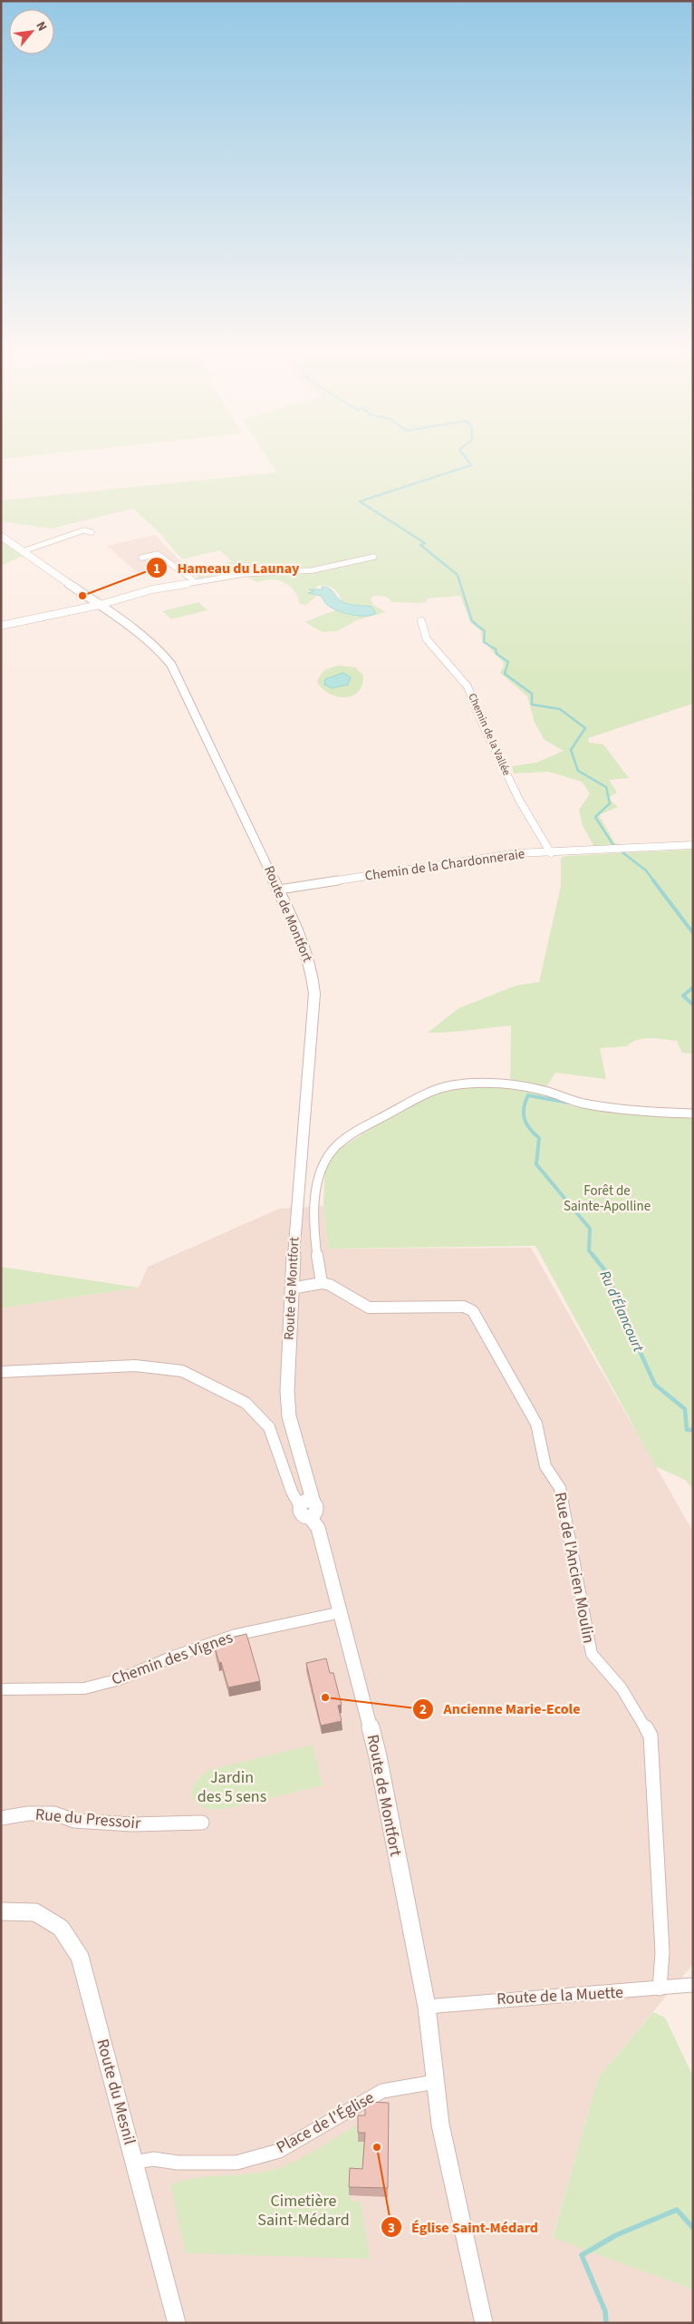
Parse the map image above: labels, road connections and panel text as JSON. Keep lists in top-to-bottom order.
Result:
{
  "streets": {
    "street": [
      "Chemin de la Vallée",
      "Chemin de la Chardonneraie",
      "Route de Montfort",
      "Rue de l'Ancien Moulin",
      "Chemin des Vignes",
      "Rue du Pressoir",
      "Route de la Muette",
      "Route du Mesnil",
      "Place de l'Église"
    ]
  },
  "crossings": [
    ["Chemin de la Vallée", "Chemin de la Chardonneraie"],
    ["Chemin de la Chardonneraie", "Route de Montfort"],
    ["Route de Montfort", "Rue de l'Ancien Moulin"],
    ["Route de Montfort", "Chemin des Vignes"],
    ["Route de Montfort", "Route de la Muette"],
    ["Route de Montfort", "Place de l'Église"],
    ["Rue de l'Ancien Moulin", "Route de la Muette"],
    ["Route du Mesnil", "Place de l'Église"]
  ],
  "water": ["Ru d'Élancourt"],
  "parks": ["Forêt de Sainte-Apolline", "Jardin des 5 sens", "Cimetière Saint-Médard"],
  "places": ["Hameau du Launay", "Ancienne Marie-Ecole", "Église Saint-Médard"],
  "north": "top right"
}
